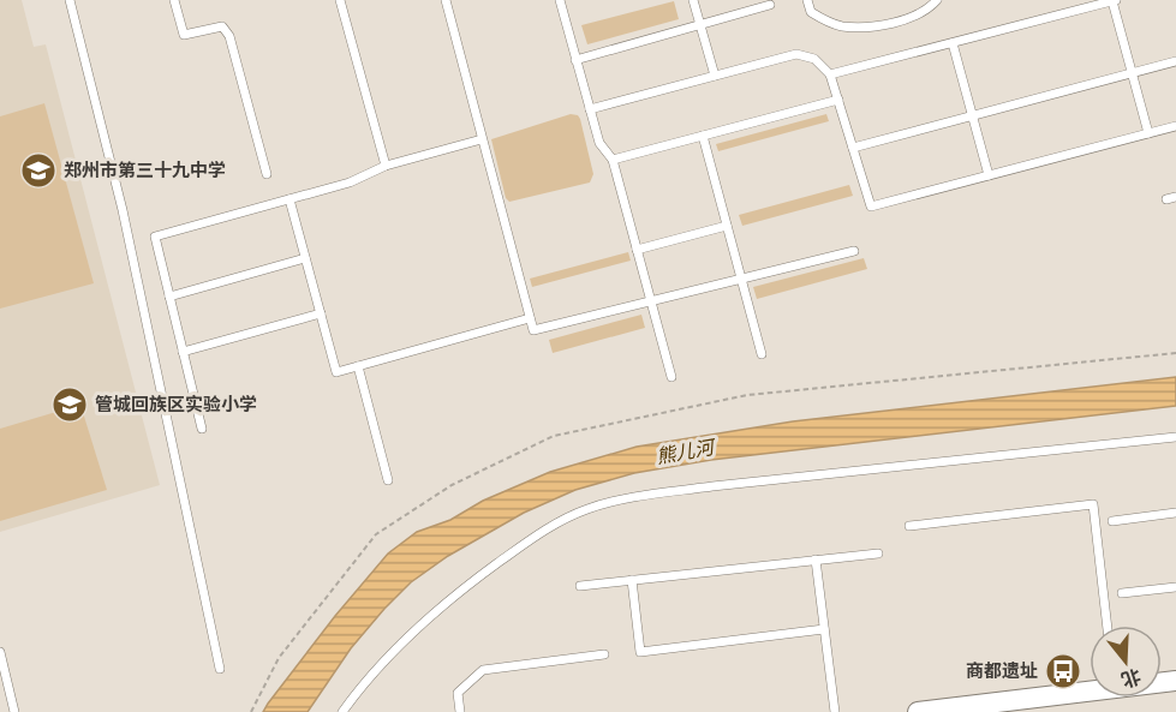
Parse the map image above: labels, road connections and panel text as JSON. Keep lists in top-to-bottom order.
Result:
{
  "water": ["熊儿河"],
  "places": {
    "school or university": ["郑州市第三十九中学", "管城回族区实验小学"],
    "bus stop": ["商都遗址"]
  },
  "north": "bottom"
}
